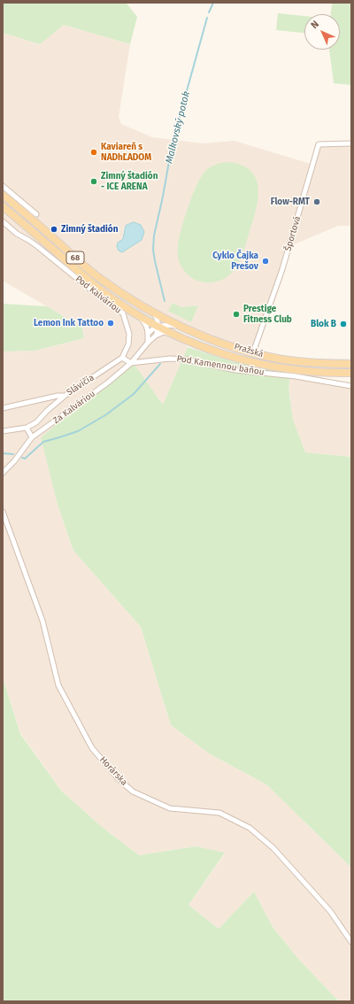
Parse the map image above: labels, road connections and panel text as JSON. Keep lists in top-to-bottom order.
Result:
{
  "streets": {
    "main road": ["68", "Pod Kalváriou", "Pražská"],
    "street": [
      "Športová",
      "Pod Kamennou baňou",
      "Slávičia",
      "Za Kalváriou",
      "Horárska"
    ]
  },
  "crossings": [
    ["Športová", "Pražská"],
    ["Pod Kalváriou", "Pražská"],
    ["Pod Kalváriou", "Slávičia"],
    ["Pod Kamennou baňou", "Za Kalváriou"]
  ],
  "water": ["Malkovský potok"],
  "places": [
    "Kaviareň s NADhĽADOM",
    "Zimný štadión - ICE ARENA",
    "Flow-RMT",
    "Zimný štadión",
    "Cyklo Čajka Prešov",
    "Prestige Fitness Club",
    "Lemon Ink Tattoo",
    "Blok B"
  ],
  "north": "top left"
}
